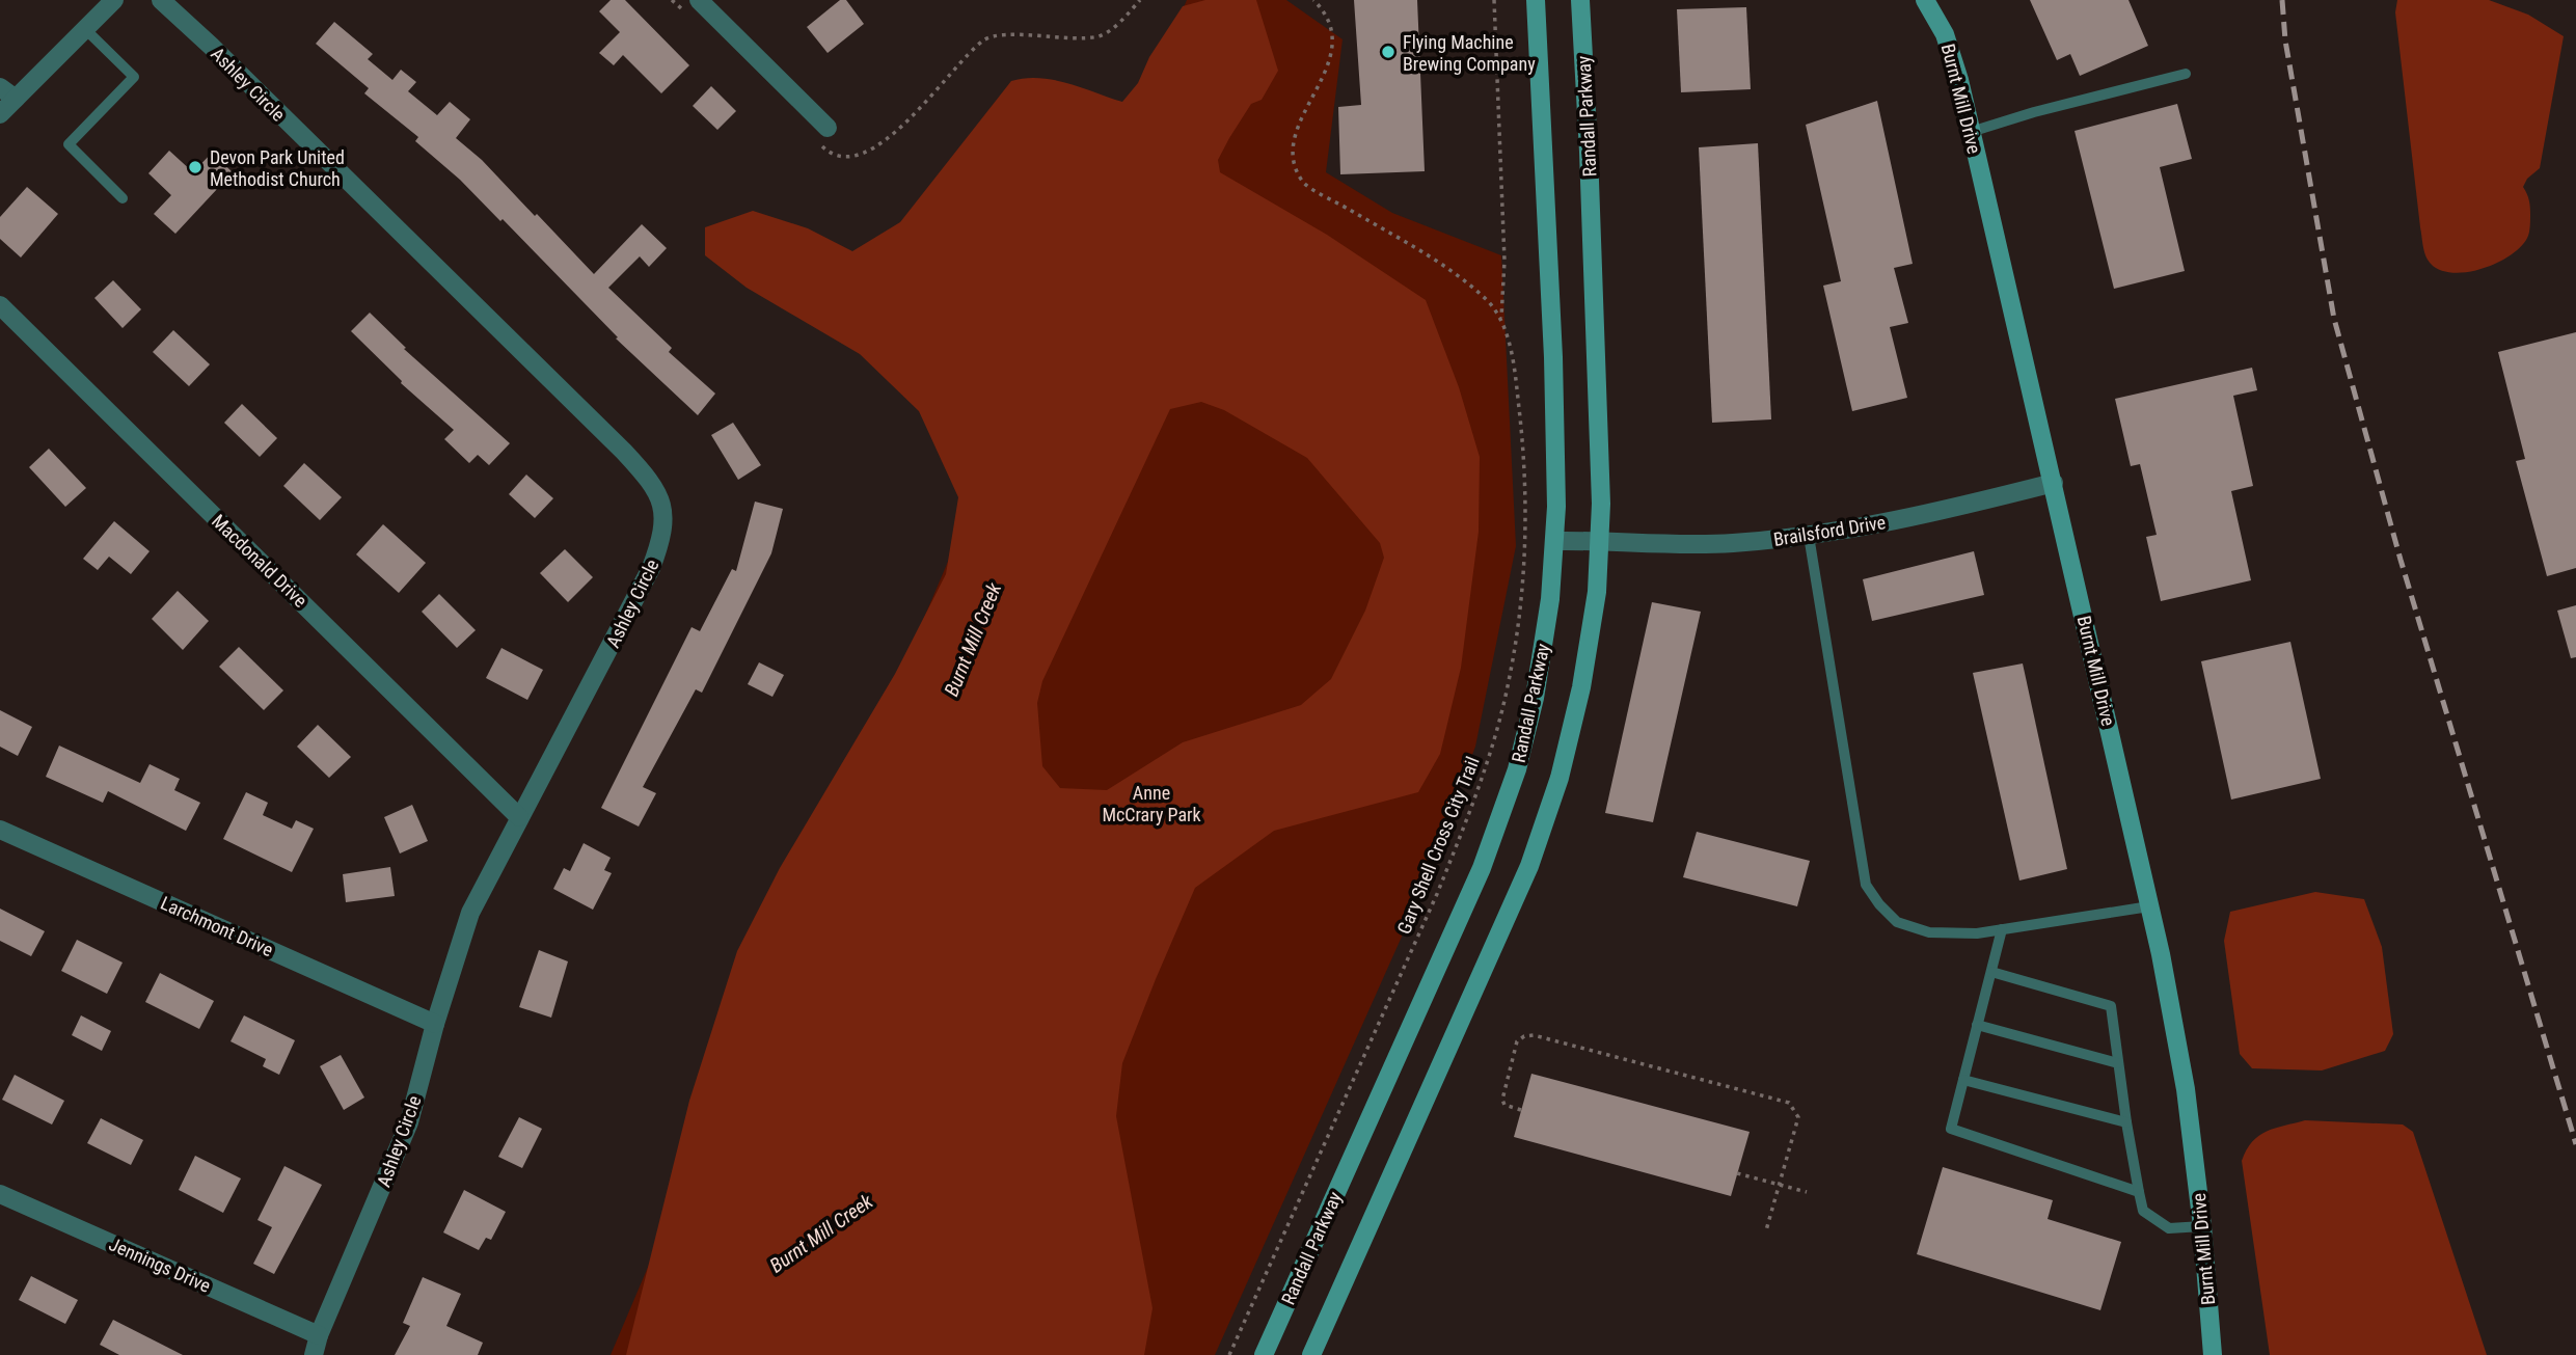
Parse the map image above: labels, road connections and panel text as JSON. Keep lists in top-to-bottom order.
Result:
{
  "streets": {
    "main road": ["Burnt Mill Drive", "Randall Parkway"],
    "street": [
      "Ashley Circle",
      "Brailsford Drive",
      "Macdonald Drive",
      "Larchmont Drive",
      "Jennings Drive"
    ],
    "path": ["Gary Shell Cross City Trail"]
  },
  "crossings": [
    ["Ashley Circle", "Macdonald Drive"],
    ["Ashley Circle", "Larchmont Drive"],
    ["Ashley Circle", "Jennings Drive"],
    ["Burnt Mill Drive", "Brailsford Drive"],
    ["Randall Parkway", "Brailsford Drive"]
  ],
  "water": ["Burnt Mill Creek"],
  "parks": ["Anne McCrary Park"],
  "places": ["Flying Machine Brewing Company", "Devon Park United Methodist Church"]
}
